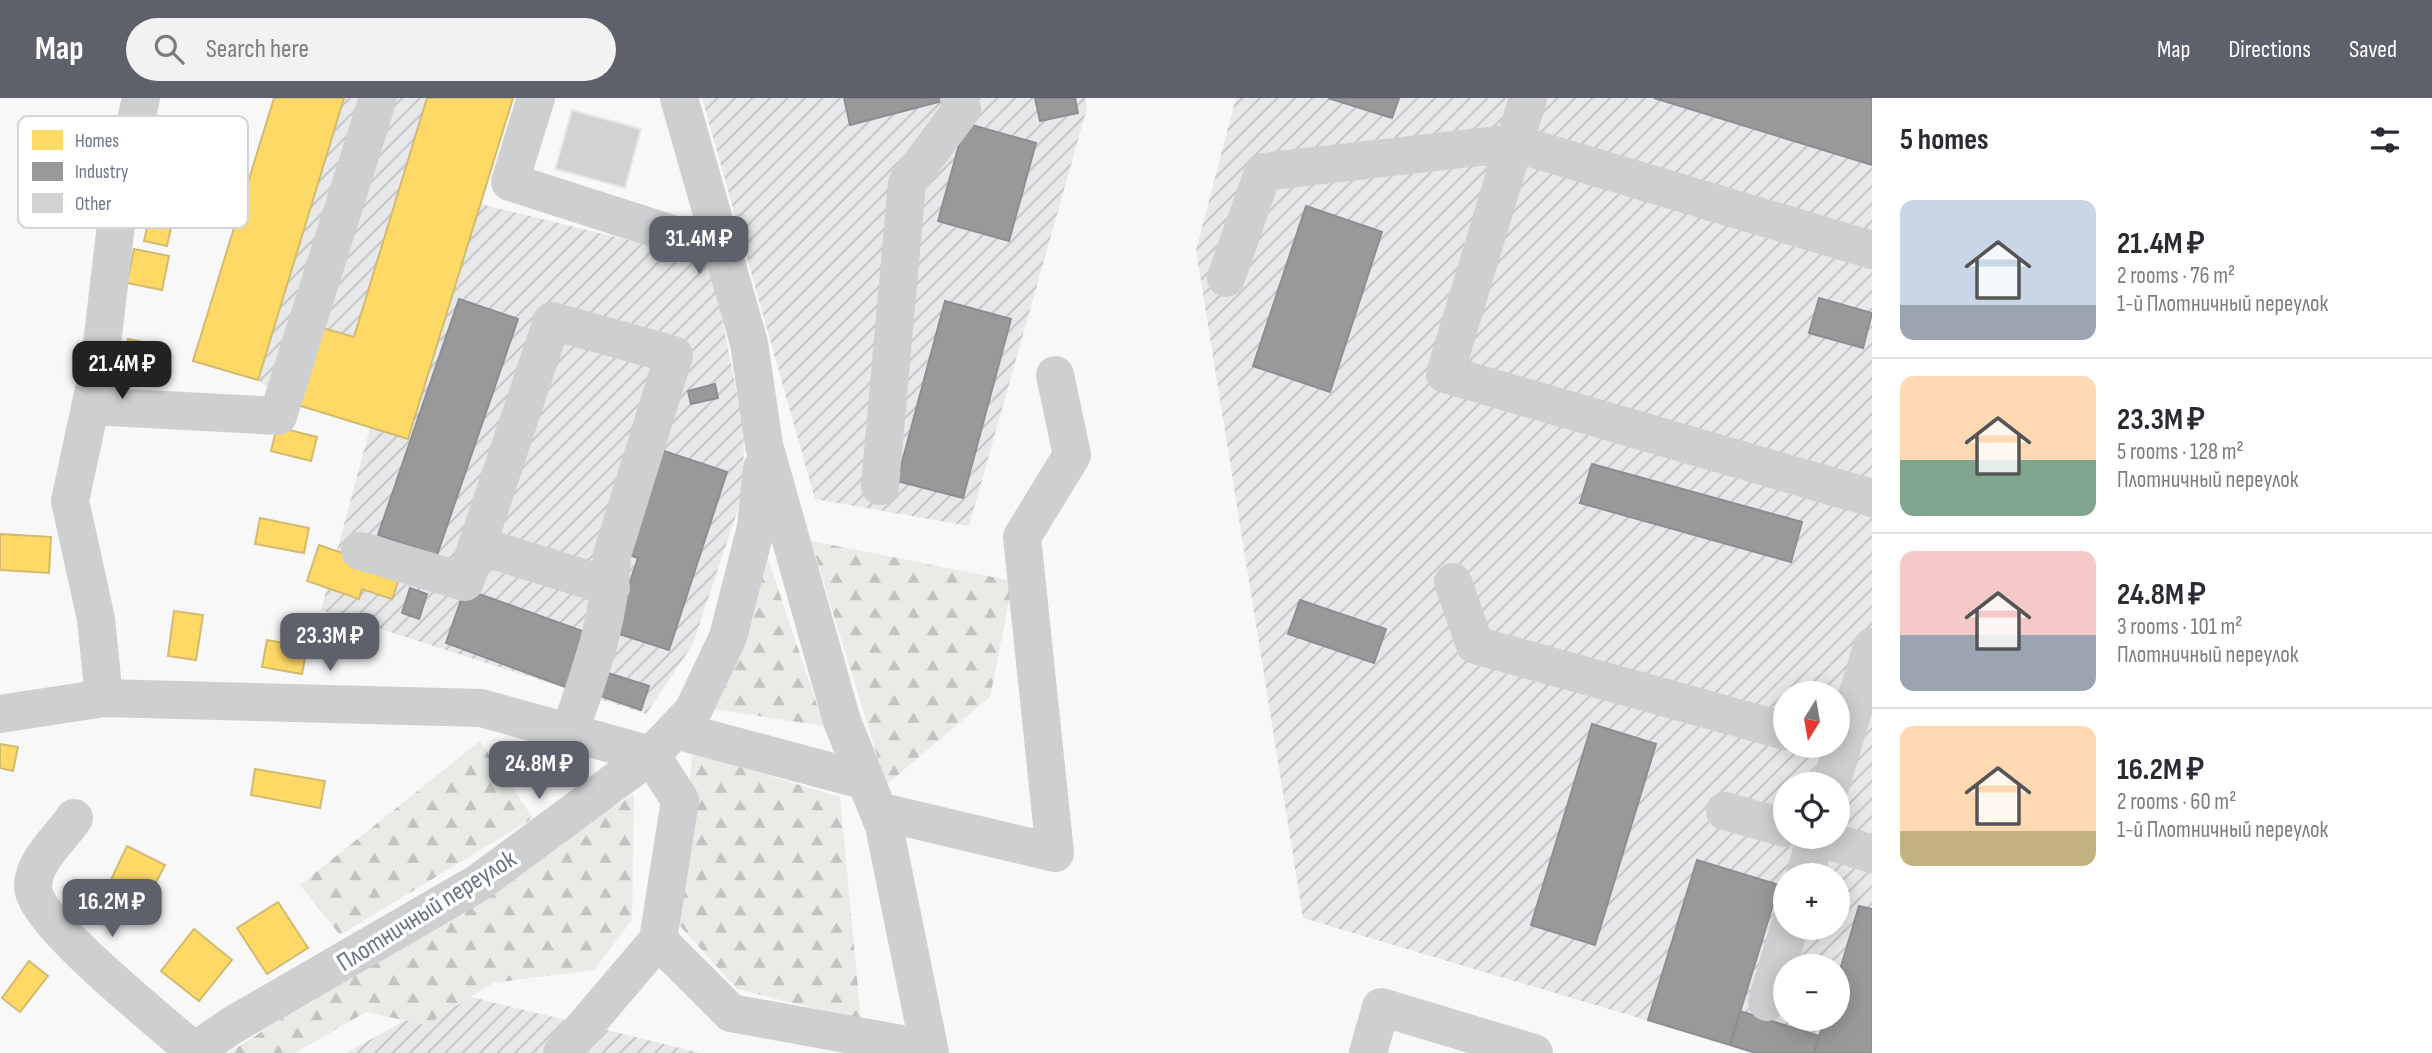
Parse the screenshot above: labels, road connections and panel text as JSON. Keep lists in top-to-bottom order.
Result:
{
  "streets": {
    "street": ["Плотничный переулок"]
  },
  "legend": ["Homes", "Industry", "Other"],
  "north": "bottom",
  "page": {
    "header": "Map",
    "search": "Search here",
    "nav": ["Map", "Directions", "Saved"],
    "heading": "5 homes",
    "list": [
      {
        "name": "21.4M ₽",
        "note": "2 rooms · 76 m² · 1-й Плотничный переулок"
      },
      {
        "name": "23.3M ₽",
        "note": "5 rooms · 128 m² · Плотничный переулок"
      },
      {
        "name": "24.8M ₽",
        "note": "3 rooms · 101 m² · Плотничный переулок"
      },
      {
        "name": "16.2M ₽",
        "note": "2 rooms · 60 m² · 1-й Плотничный переулок"
      }
    ],
    "price": [
      "31.4M ₽",
      "21.4M ₽",
      "23.3M ₽",
      "24.8M ₽",
      "16.2M ₽"
    ],
    "map_buttons": ["+", "−"]
  }
}
